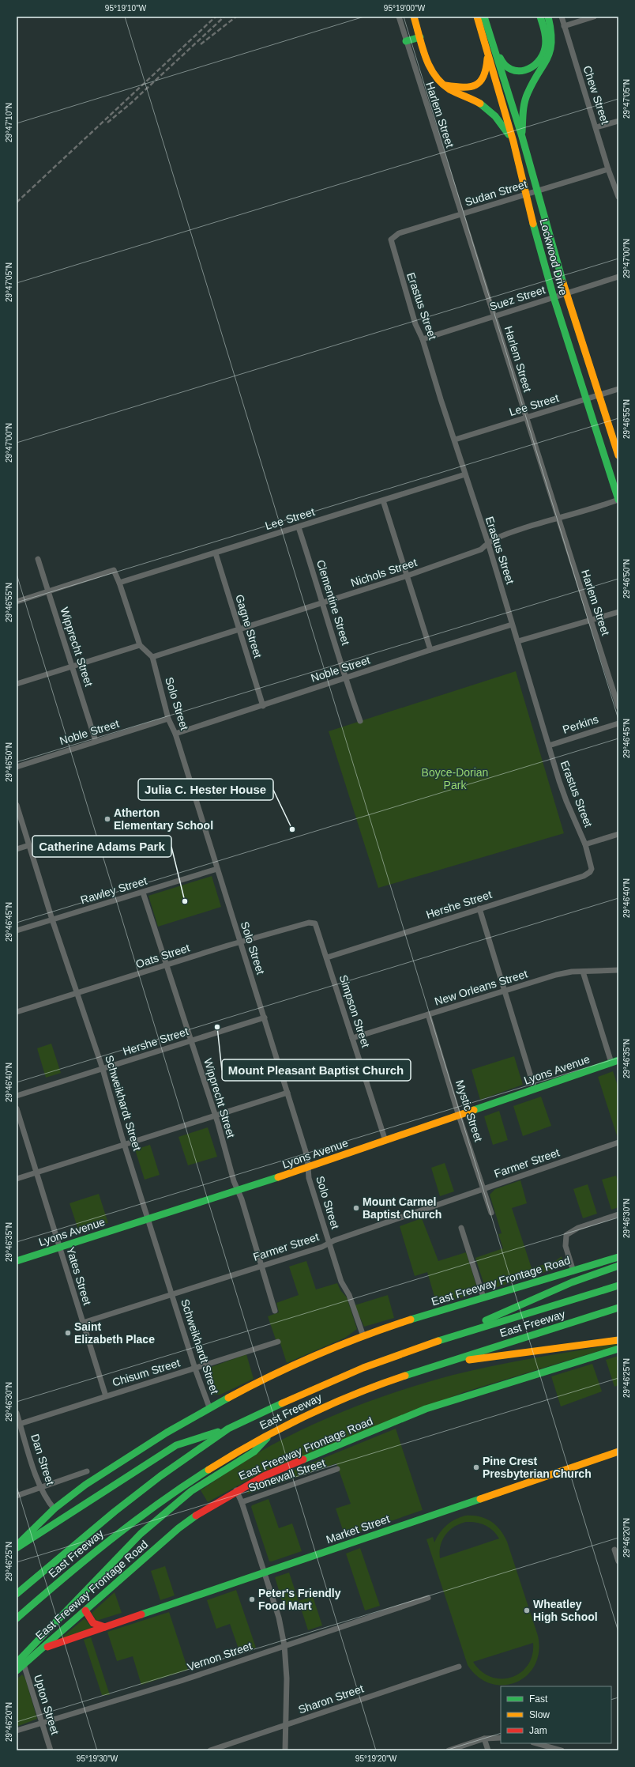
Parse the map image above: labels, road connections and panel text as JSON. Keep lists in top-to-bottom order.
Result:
{
  "streets": {
    "main road": [
      "Lockwood Drive",
      "Lyons Avenue",
      "East Freeway Frontage Road",
      "East Freeway",
      "Market Street"
    ],
    "street": [
      "Chew Street",
      "Harlem Street",
      "Sudan Street",
      "Suez Street",
      "Erastus Street",
      "Lee Street",
      "Nichols Street",
      "Clementine Street",
      "Gagne Street",
      "Wipprecht Street",
      "Noble Street",
      "Solo Street",
      "Perkins",
      "Rawley Street",
      "Hershe Street",
      "Oats Street",
      "New Orleans Street",
      "Simpson Street",
      "Schweikhardt Street",
      "Mystic Street",
      "Farmer Street",
      "Yates Street",
      "Chisum Street",
      "Dan Street",
      "Stonewall Street",
      "Vernon Street",
      "Sharon Street",
      "Upton Street"
    ]
  },
  "crossings": [
    ["Chew Street", "Sudan Street"],
    ["Harlem Street", "Sudan Street"],
    ["Harlem Street", "Suez Street"],
    ["Harlem Street", "Lee Street"],
    ["Harlem Street", "Nichols Street"],
    ["Sudan Street", "Lockwood Drive"],
    ["Sudan Street", "Erastus Street"],
    ["Lockwood Drive", "Suez Street"],
    ["Lockwood Drive", "Lee Street"],
    ["Lockwood Drive", "Nichols Street"],
    ["Suez Street", "Erastus Street"],
    ["Erastus Street", "Lee Street"],
    ["Erastus Street", "Nichols Street"],
    ["Erastus Street", "Noble Street"],
    ["Erastus Street", "Perkins"],
    ["Erastus Street", "Hershe Street"],
    ["Lee Street", "Clementine Street"],
    ["Lee Street", "Gagne Street"],
    ["Nichols Street", "Clementine Street"],
    ["Nichols Street", "Gagne Street"],
    ["Nichols Street", "Solo Street"],
    ["Clementine Street", "Noble Street"],
    ["Gagne Street", "Noble Street"],
    ["Wipprecht Street", "Noble Street"],
    ["Wipprecht Street", "Rawley Street"],
    ["Wipprecht Street", "Hershe Street"],
    ["Wipprecht Street", "Oats Street"],
    ["Wipprecht Street", "Lyons Avenue"],
    ["Wipprecht Street", "Farmer Street"],
    ["Noble Street", "Solo Street"],
    ["Solo Street", "Rawley Street"],
    ["Solo Street", "Hershe Street"],
    ["Solo Street", "Oats Street"],
    ["Solo Street", "Lyons Avenue"],
    ["Solo Street", "Farmer Street"],
    ["Solo Street", "East Freeway Frontage Road"],
    ["Rawley Street", "Schweikhardt Street"],
    ["Hershe Street", "Simpson Street"],
    ["Hershe Street", "Schweikhardt Street"],
    ["Oats Street", "Simpson Street"],
    ["Oats Street", "Schweikhardt Street"],
    ["New Orleans Street", "Simpson Street"],
    ["New Orleans Street", "Mystic Street"],
    ["Simpson Street", "Lyons Avenue"],
    ["Lyons Avenue", "Schweikhardt Street"],
    ["Lyons Avenue", "Mystic Street"],
    ["Lyons Avenue", "Yates Street"],
    ["Schweikhardt Street", "Farmer Street"],
    ["Schweikhardt Street", "East Freeway Frontage Road"],
    ["Schweikhardt Street", "Chisum Street"],
    ["Mystic Street", "Farmer Street"],
    ["Farmer Street", "Yates Street"],
    ["Yates Street", "Chisum Street"],
    ["East Freeway Frontage Road", "Dan Street"],
    ["East Freeway Frontage Road", "Market Street"],
    ["East Freeway Frontage Road", "Upton Street"],
    ["Chisum Street", "Dan Street"],
    ["Vernon Street", "Upton Street"]
  ],
  "parks": ["Boyce-Dorian Park"],
  "places": [
    "Atherton Elementary School",
    "Julia C. Hester House",
    "Catherine Adams Park",
    "Mount Pleasant Baptist Church",
    "Mount Carmel Baptist Church",
    "Saint Elizabeth Place",
    "Pine Crest Presbyterian Church",
    "Peter's Friendly Food Mart",
    "Wheatley High School"
  ],
  "legend": ["Fast", "Slow", "Jam"],
  "coordinates": [
    "95°19'10\"W",
    "95°19'00\"W",
    "29°47'05\"N",
    "29°47'10\"N",
    "29°47'00\"N",
    "29°46'55\"N",
    "29°46'50\"N",
    "29°46'45\"N",
    "29°46'40\"N",
    "29°46'35\"N",
    "29°46'30\"N",
    "29°46'25\"N",
    "29°46'20\"N",
    "95°19'30\"W",
    "95°19'20\"W"
  ]
}
